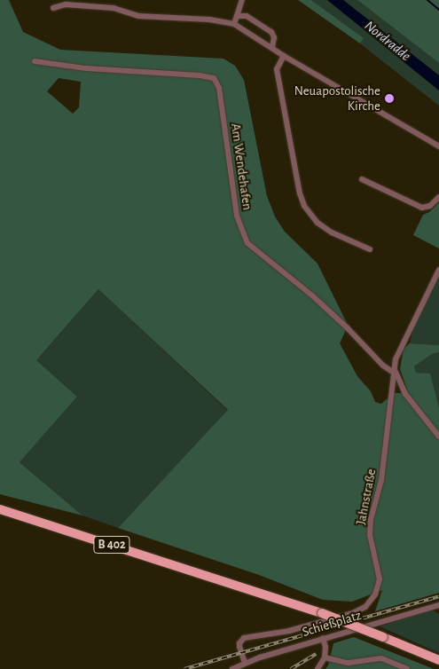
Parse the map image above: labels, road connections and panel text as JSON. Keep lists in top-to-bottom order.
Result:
{
  "streets": {
    "main road": ["B 402"],
    "street": ["Am Wendehafen", "Jahnstraße", "Schießplatz"]
  },
  "crossings": [
    ["Am Wendehafen", "Jahnstraße"],
    ["Jahnstraße", "Schießplatz"]
  ],
  "water": ["Nordradde"],
  "places": ["Neuapostolische Kirche"]
}
